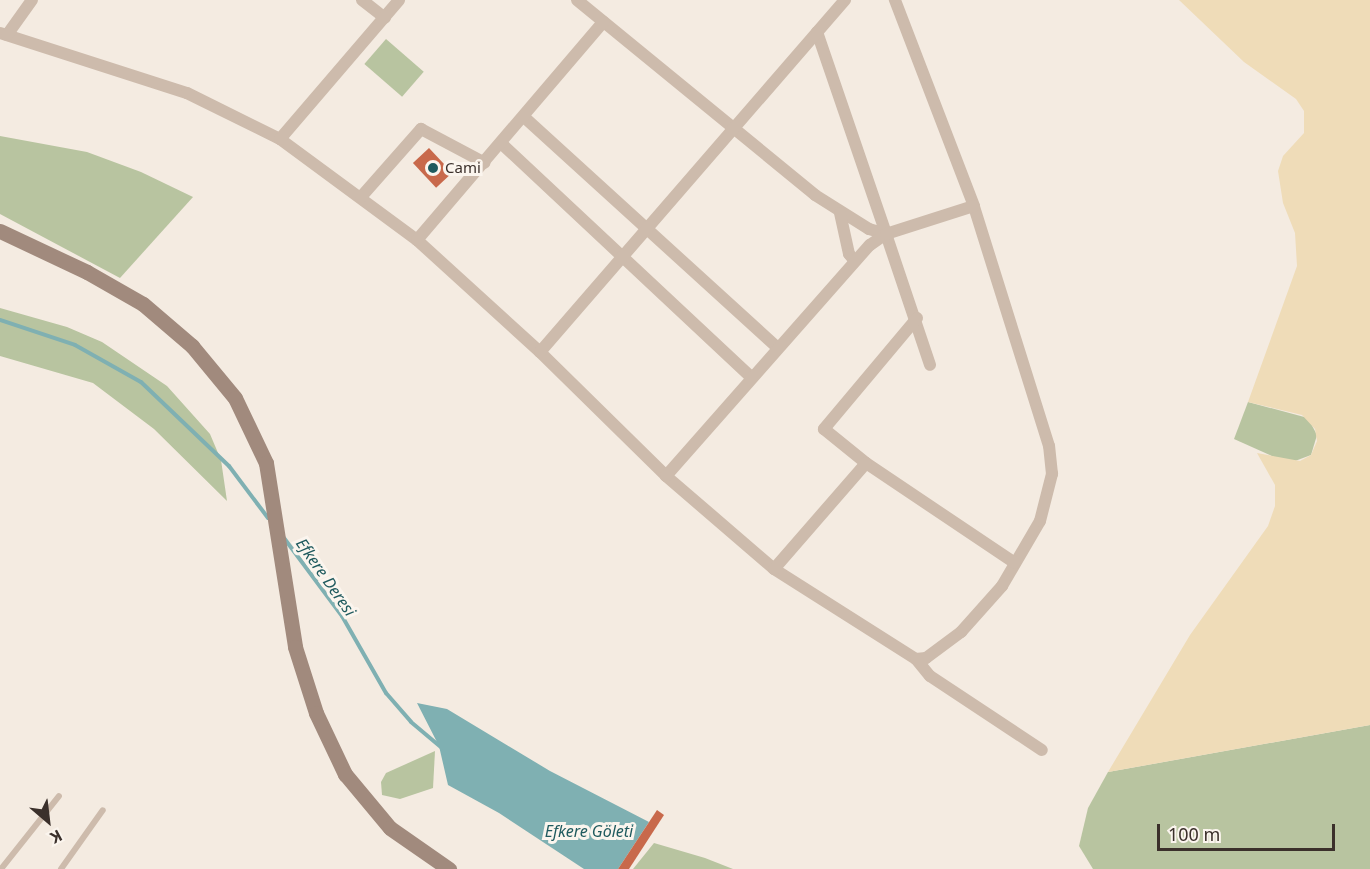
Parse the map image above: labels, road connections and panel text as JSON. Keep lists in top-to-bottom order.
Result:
{
  "water": ["Efkere Deresi", "Efkere Göleti"],
  "places": ["Cami"],
  "scale_bar": "100 m",
  "north": "bottom right"
}
